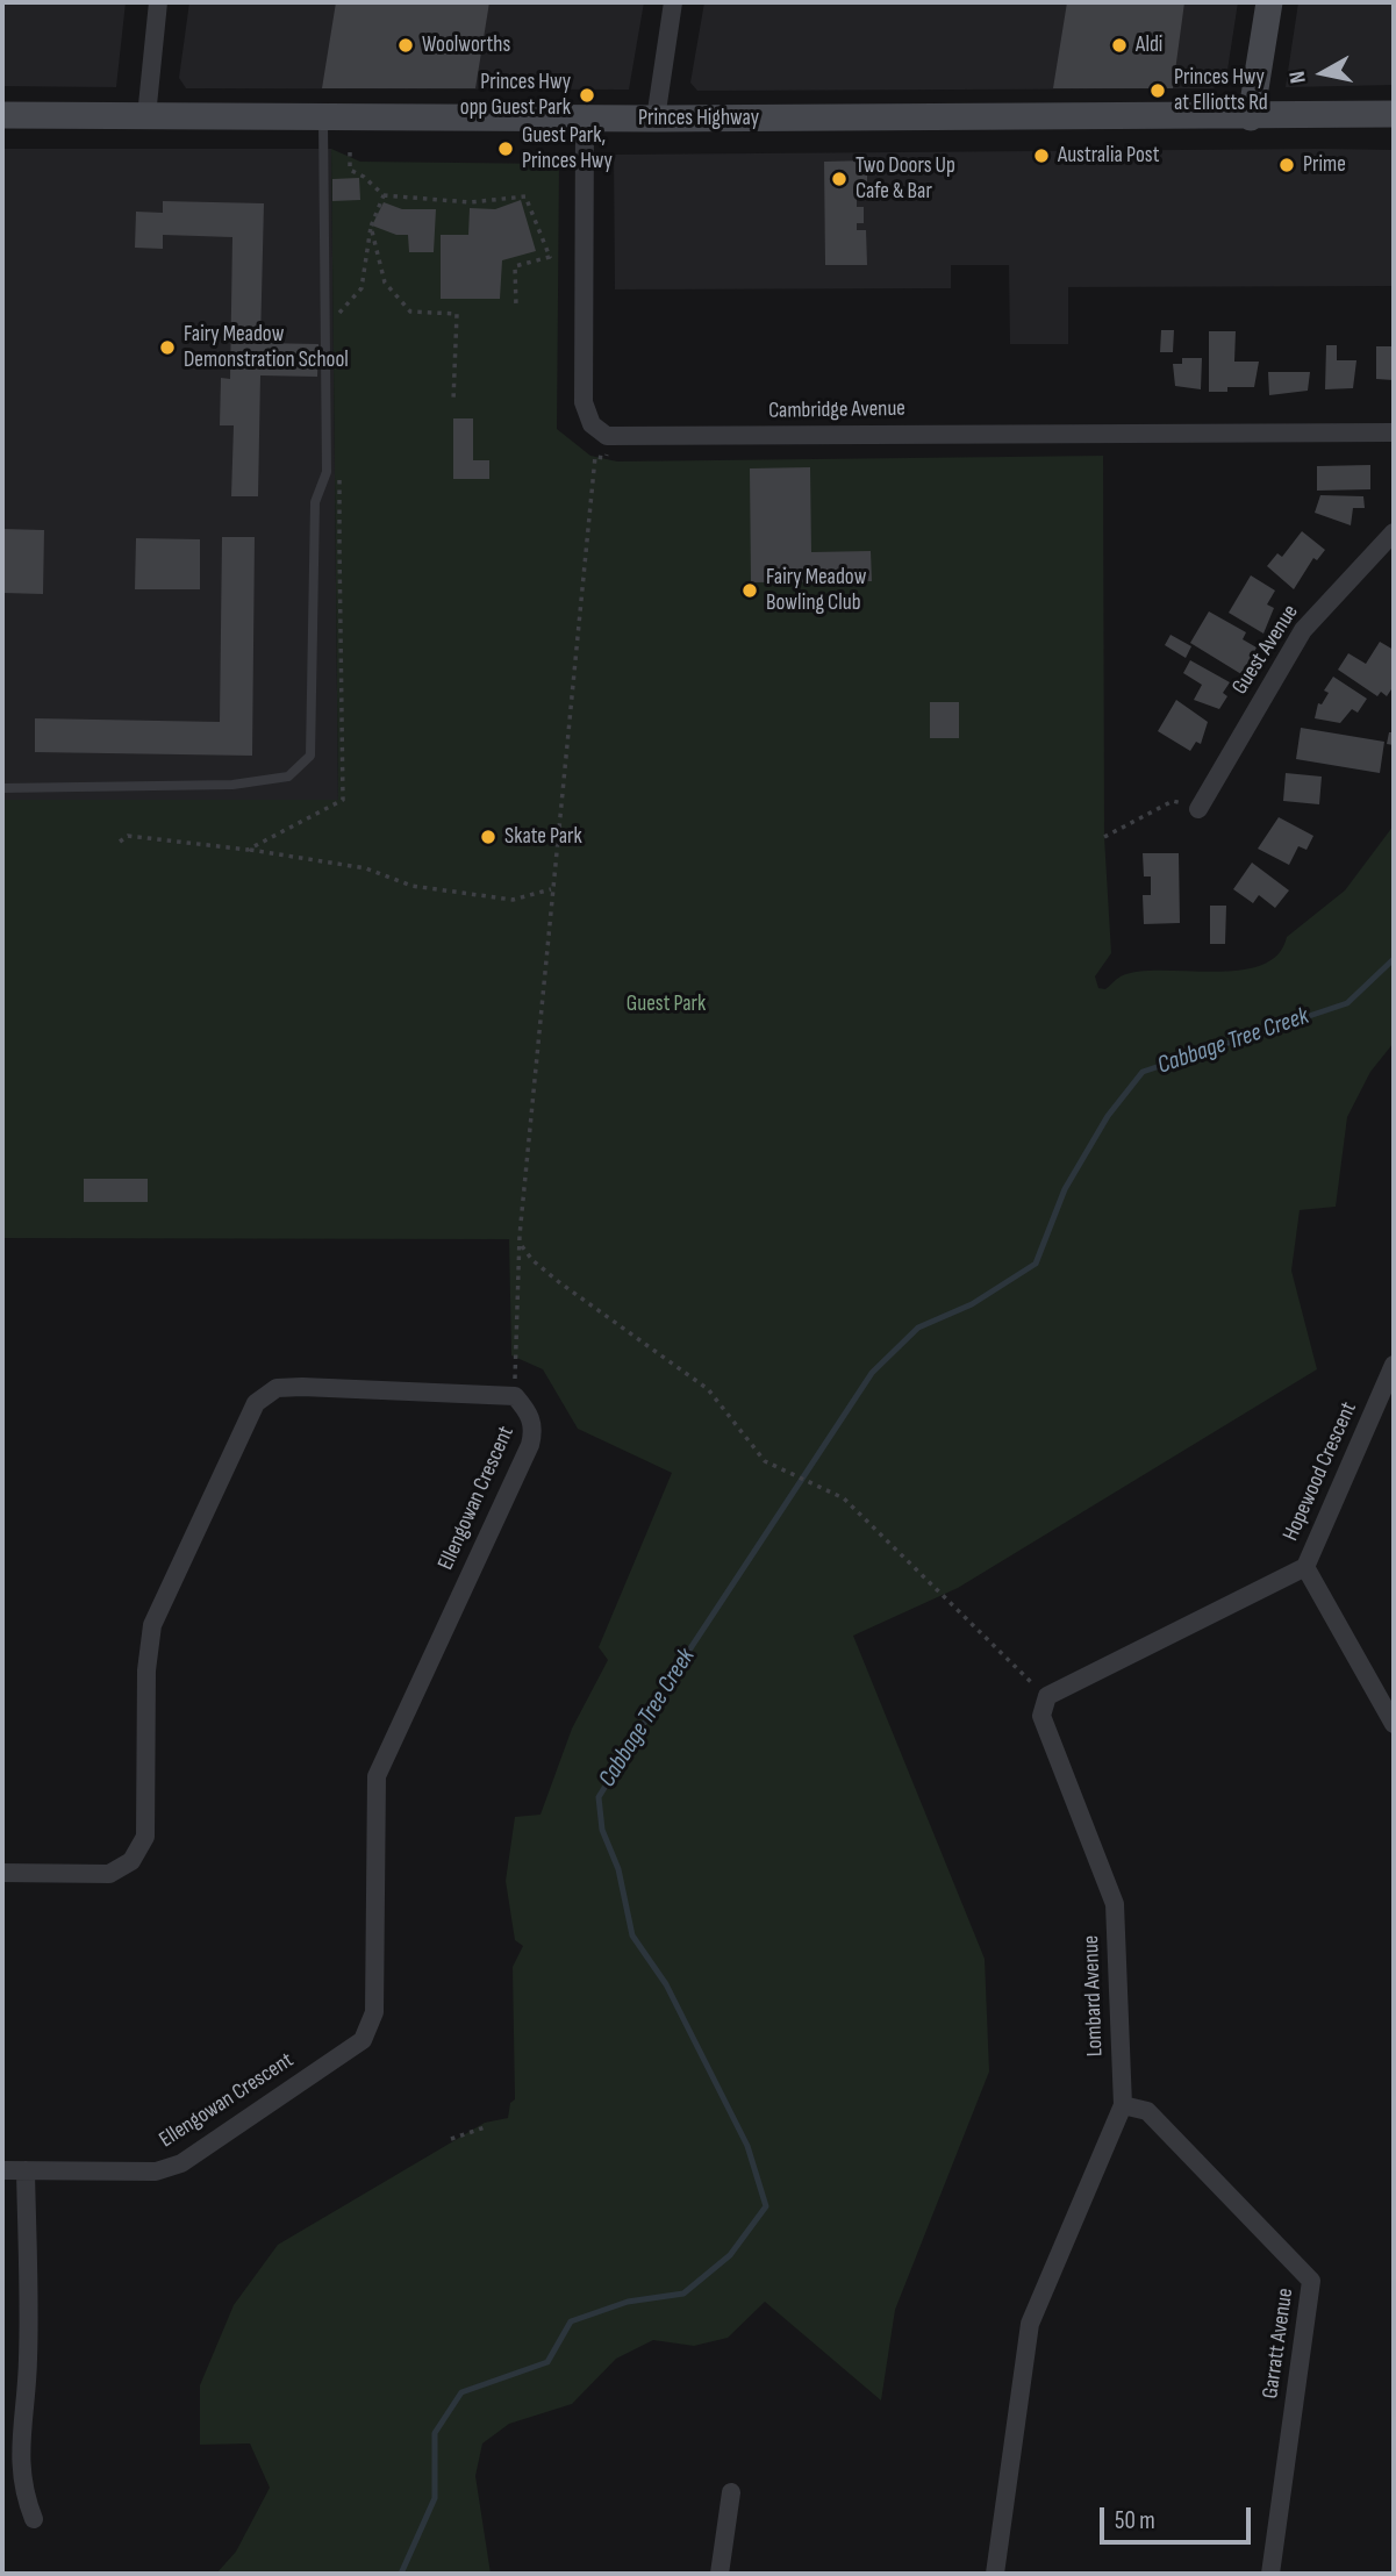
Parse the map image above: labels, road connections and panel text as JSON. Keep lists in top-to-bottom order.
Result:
{
  "streets": {
    "main road": ["Princes Highway"],
    "street": [
      "Cambridge Avenue",
      "Guest Avenue",
      "Hopewood Crescent",
      "Ellengowan Crescent",
      "Lombard Avenue",
      "Garratt Avenue"
    ]
  },
  "crossings": [
    ["Princes Highway", "Cambridge Avenue"],
    ["Lombard Avenue", "Garratt Avenue"]
  ],
  "water": ["Cabbage Tree Creek"],
  "parks": ["Guest Park"],
  "places": [
    "Woolworths",
    "Aldi",
    "Princes Hwy at Elliotts Rd",
    "Princes Hwy opp Guest Park",
    "Guest Park, Princes Hwy",
    "Australia Post",
    "Prime",
    "Two Doors Up Cafe & Bar",
    "Fairy Meadow Demonstration School",
    "Fairy Meadow Bowling Club",
    "Skate Park"
  ],
  "scale_bar": "50 m",
  "north": "left"
}
